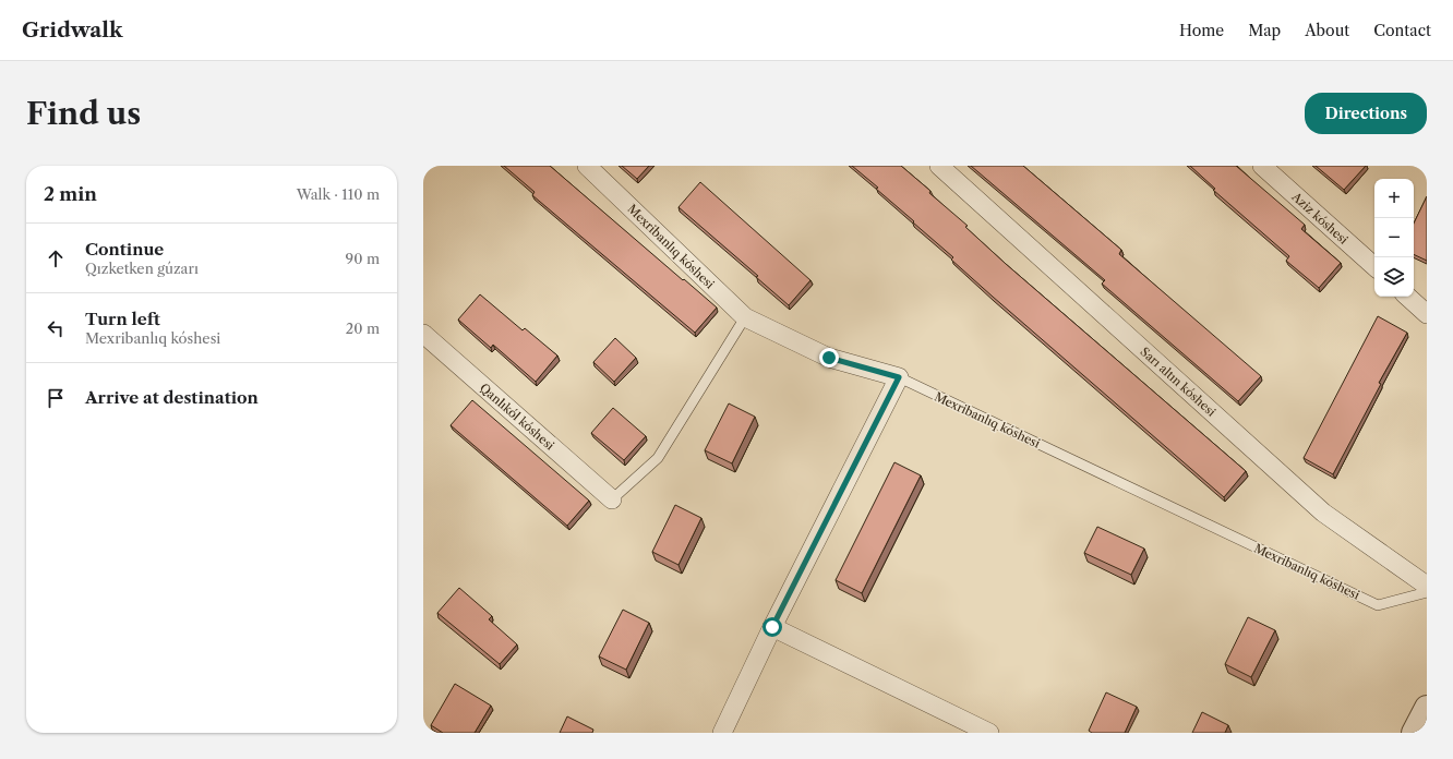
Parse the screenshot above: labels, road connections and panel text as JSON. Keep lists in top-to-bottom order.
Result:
{
  "streets": {
    "street": [
      "Aziz kóshesi",
      "Mexribanlıq kóshesi",
      "Sarı altın kóshesi",
      "Qanlıkól kóshesi"
    ]
  },
  "page": {
    "header": "Gridwalk",
    "nav": [
      "Home",
      "Map",
      "About",
      "Contact"
    ],
    "buttons": "Directions",
    "title": "Find us",
    "heading": ["2 min", "Walk · 110 m"],
    "map_buttons": ["+", "−"],
    "list": [
      ["Continue", "Qızketken gúzarı", "90 m"],
      ["Turn left", "Mexribanlıq kóshesi", "20 m"],
      "Arrive at destination"
    ]
  }
}
